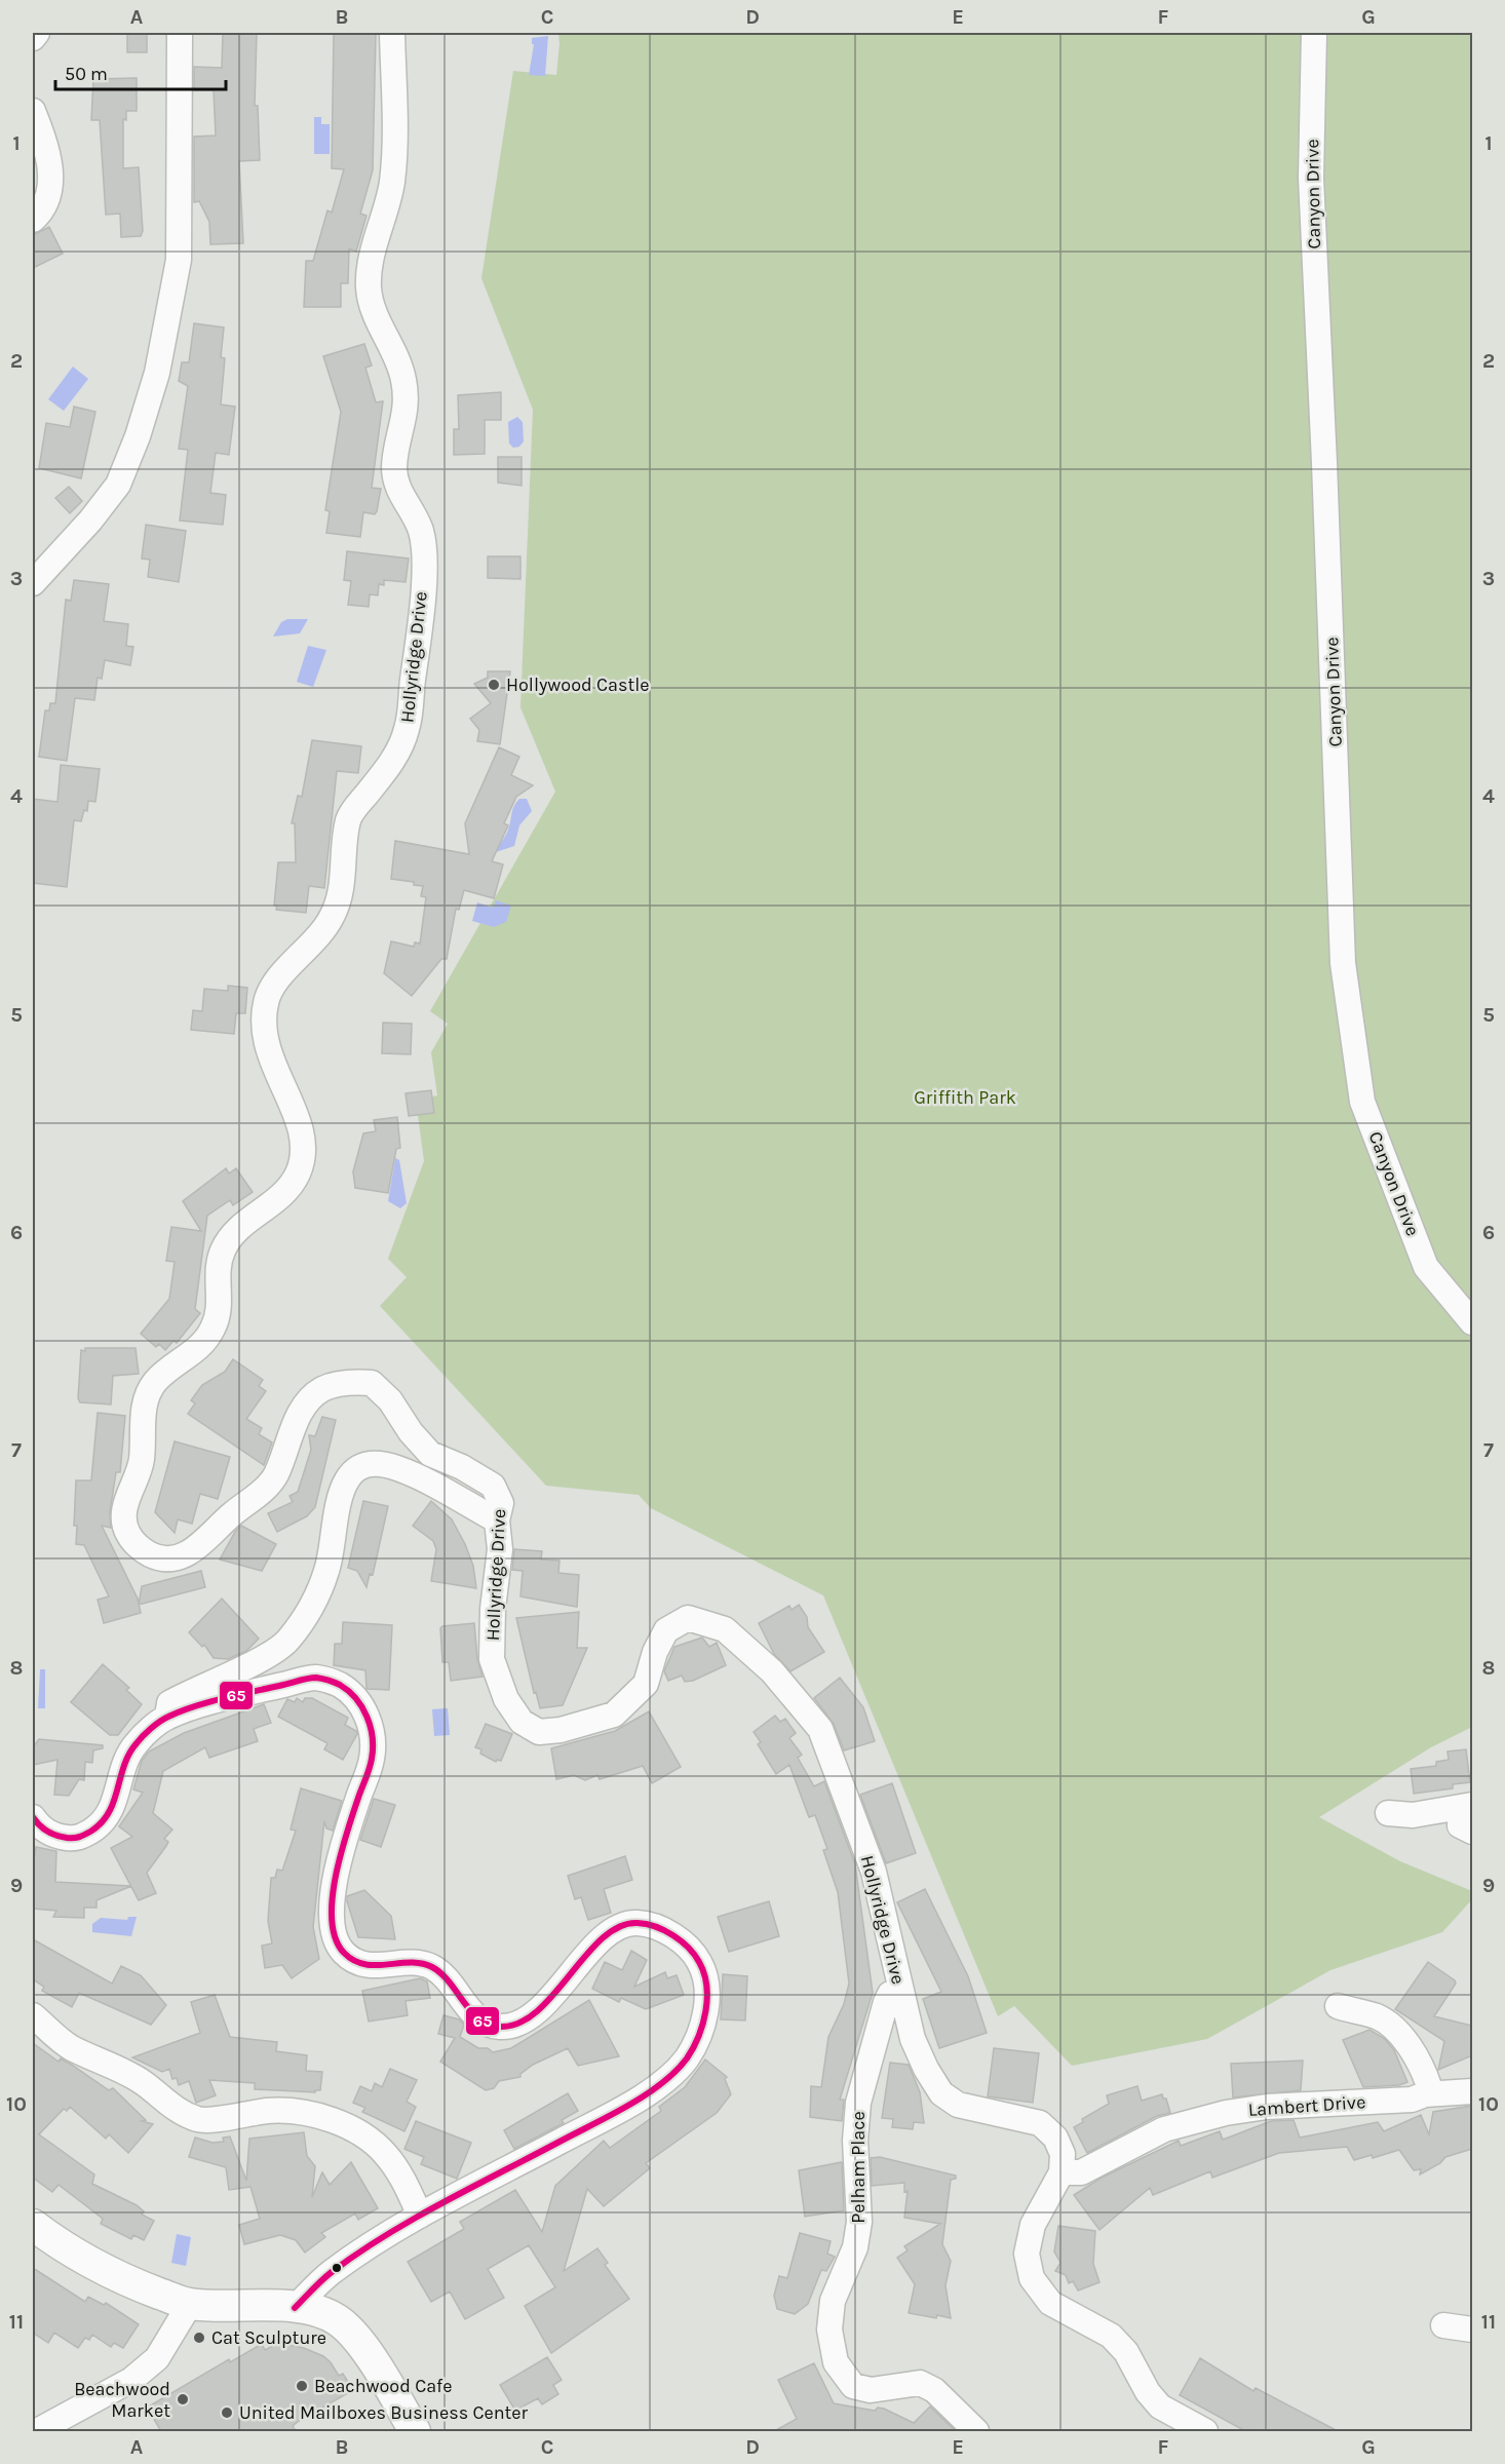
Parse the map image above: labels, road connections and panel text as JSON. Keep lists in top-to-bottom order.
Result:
{
  "streets": {
    "street": [
      "Canyon Drive",
      "Hollyridge Drive",
      "Lambert Drive",
      "Pelham Place"
    ]
  },
  "crossings": [
    ["Hollyridge Drive", "Lambert Drive"],
    ["Hollyridge Drive", "Pelham Place"]
  ],
  "parks": ["Griffith Park"],
  "places": [
    "Hollywood Castle",
    "Cat Sculpture",
    "Beachwood Cafe",
    "Beachwood Market",
    "United Mailboxes Business Center"
  ],
  "lines": ["transit line 65"],
  "scale_bar": "50 m",
  "grid": {
    "columns": [
      "A",
      "B",
      "C",
      "D",
      "E",
      "F",
      "G"
    ],
    "rows": [
      "1",
      "2",
      "3",
      "4",
      "5",
      "6",
      "7",
      "8",
      "9",
      "10",
      "11"
    ]
  }
}
